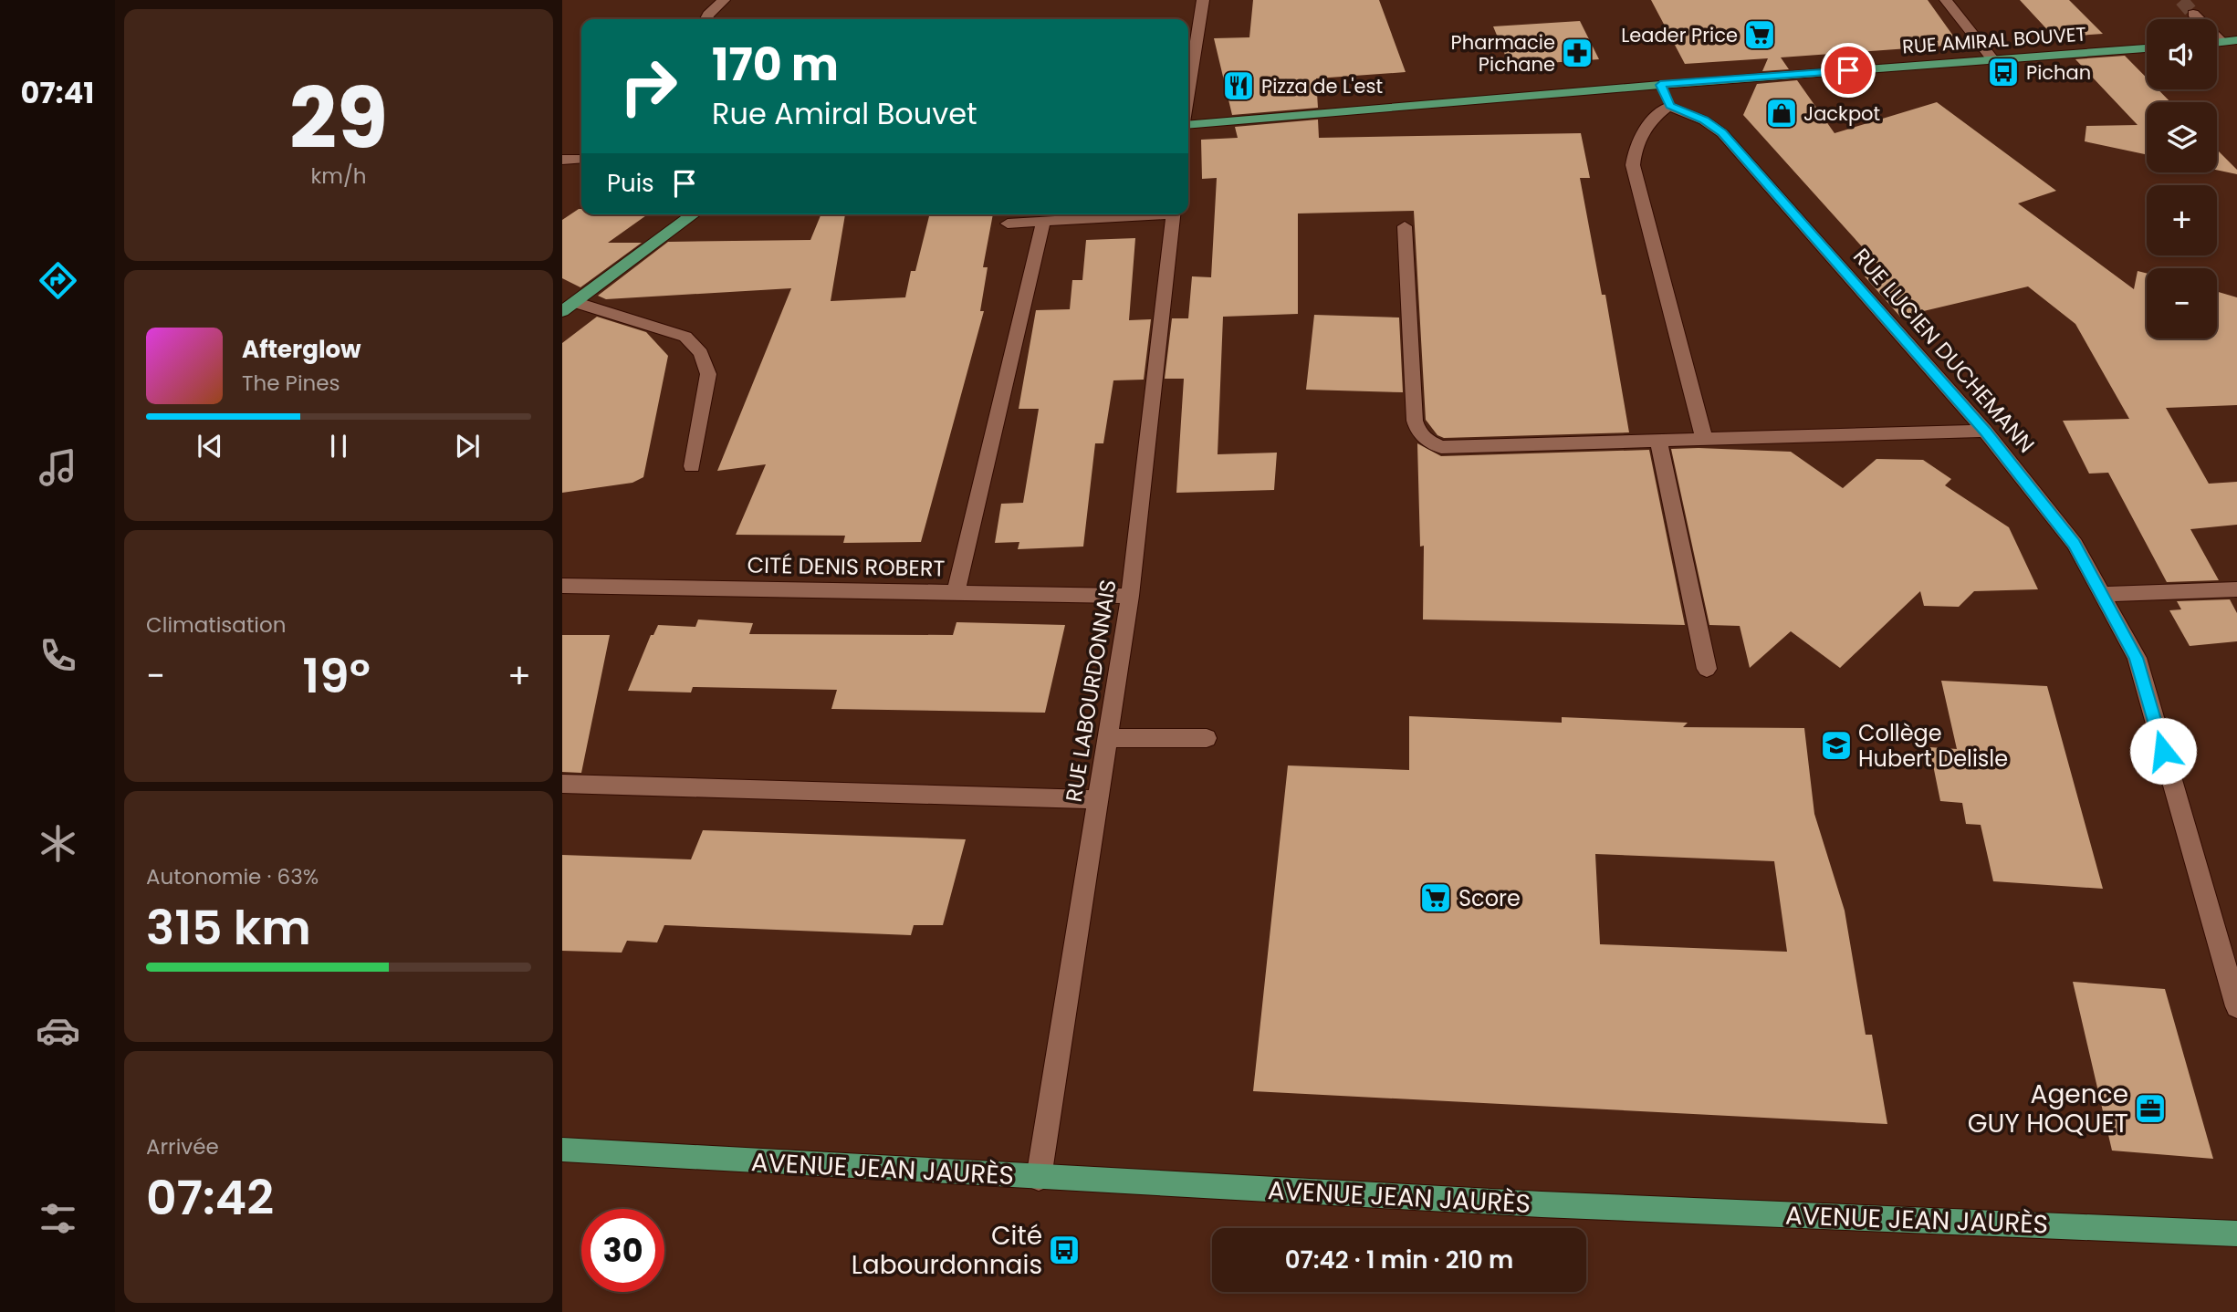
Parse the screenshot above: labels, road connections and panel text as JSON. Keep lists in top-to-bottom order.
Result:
{
  "streets": {
    "main road": ["RUE AMIRAL BOUVET", "AVENUE JEAN JAURÈS"],
    "street": ["RUE LUCIEN DUCHEMANN", "CITÉ DENIS ROBERT", "RUE LABOURDONNAIS"]
  },
  "crossings": [
    ["CITÉ DENIS ROBERT", "RUE LABOURDONNAIS"],
    ["RUE LABOURDONNAIS", "AVENUE JEAN JAURÈS"]
  ],
  "places": {
    "supermarket": ["Leader Price", "Score"],
    "pharmacy": ["Pharmacie Pichane"],
    "bus stop": ["Pichan", "Cité Labourdonnais"],
    "restaurant": ["Pizza de L'est"],
    "shop": ["Jackpot"],
    "school or university": ["Collège Hubert Delisle"],
    "office": ["Agence GUY HOQUET"]
  },
  "page": {
    "tabs": "07:41",
    "tile": [
      ["29", "km/h"],
      "Climatisation",
      ["Autonomie · 63%", "315 km"],
      ["Arrivée", "07:42"]
    ],
    "map_buttons": ["+", "−"],
    "turn": ["170 m", "Rue Amiral Bouvet"],
    "then": "Puis",
    "song": ["Afterglow", "The Pines"],
    "heat": ["−", "19°", "+"],
    "limit": "30",
    "trip": "07:42 · 1 min · 210 m"
  }
}
